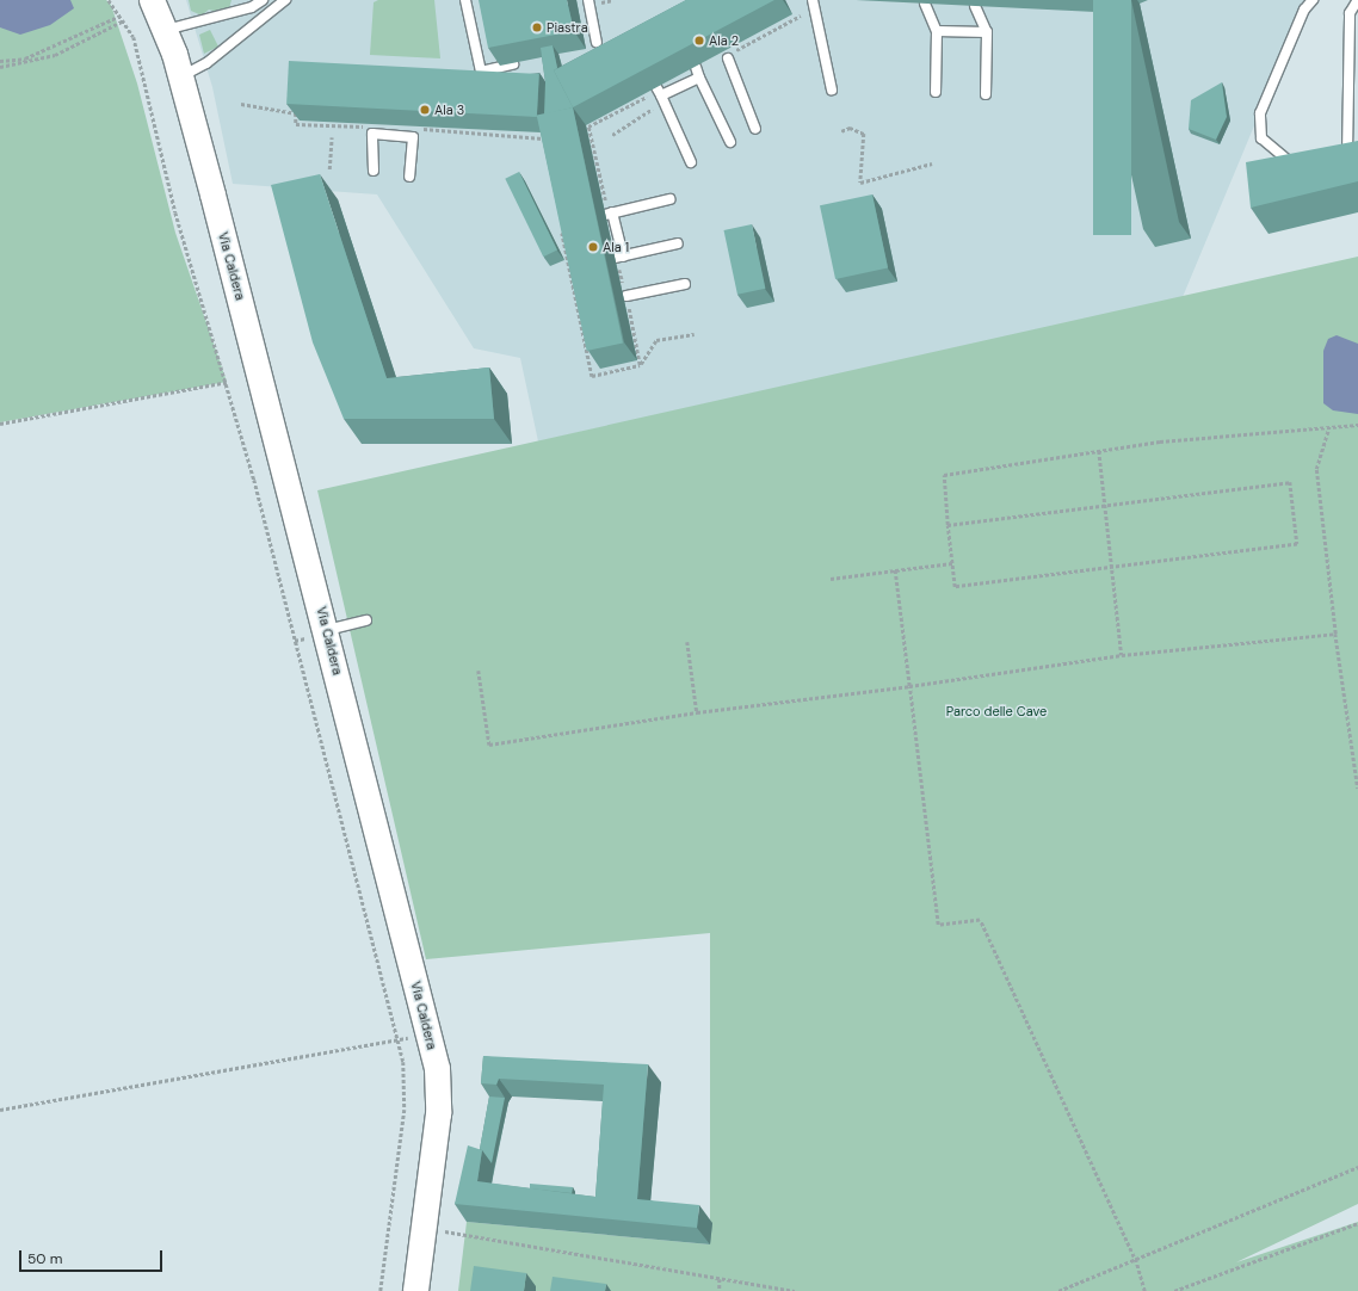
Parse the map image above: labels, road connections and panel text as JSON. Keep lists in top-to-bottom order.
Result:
{
  "streets": {
    "street": ["Via Caldera"]
  },
  "parks": ["Parco delle Cave"],
  "places": [
    "Piastra",
    "Ala 2",
    "Ala 3",
    "Ala 1"
  ],
  "scale_bar": "50 m"
}
